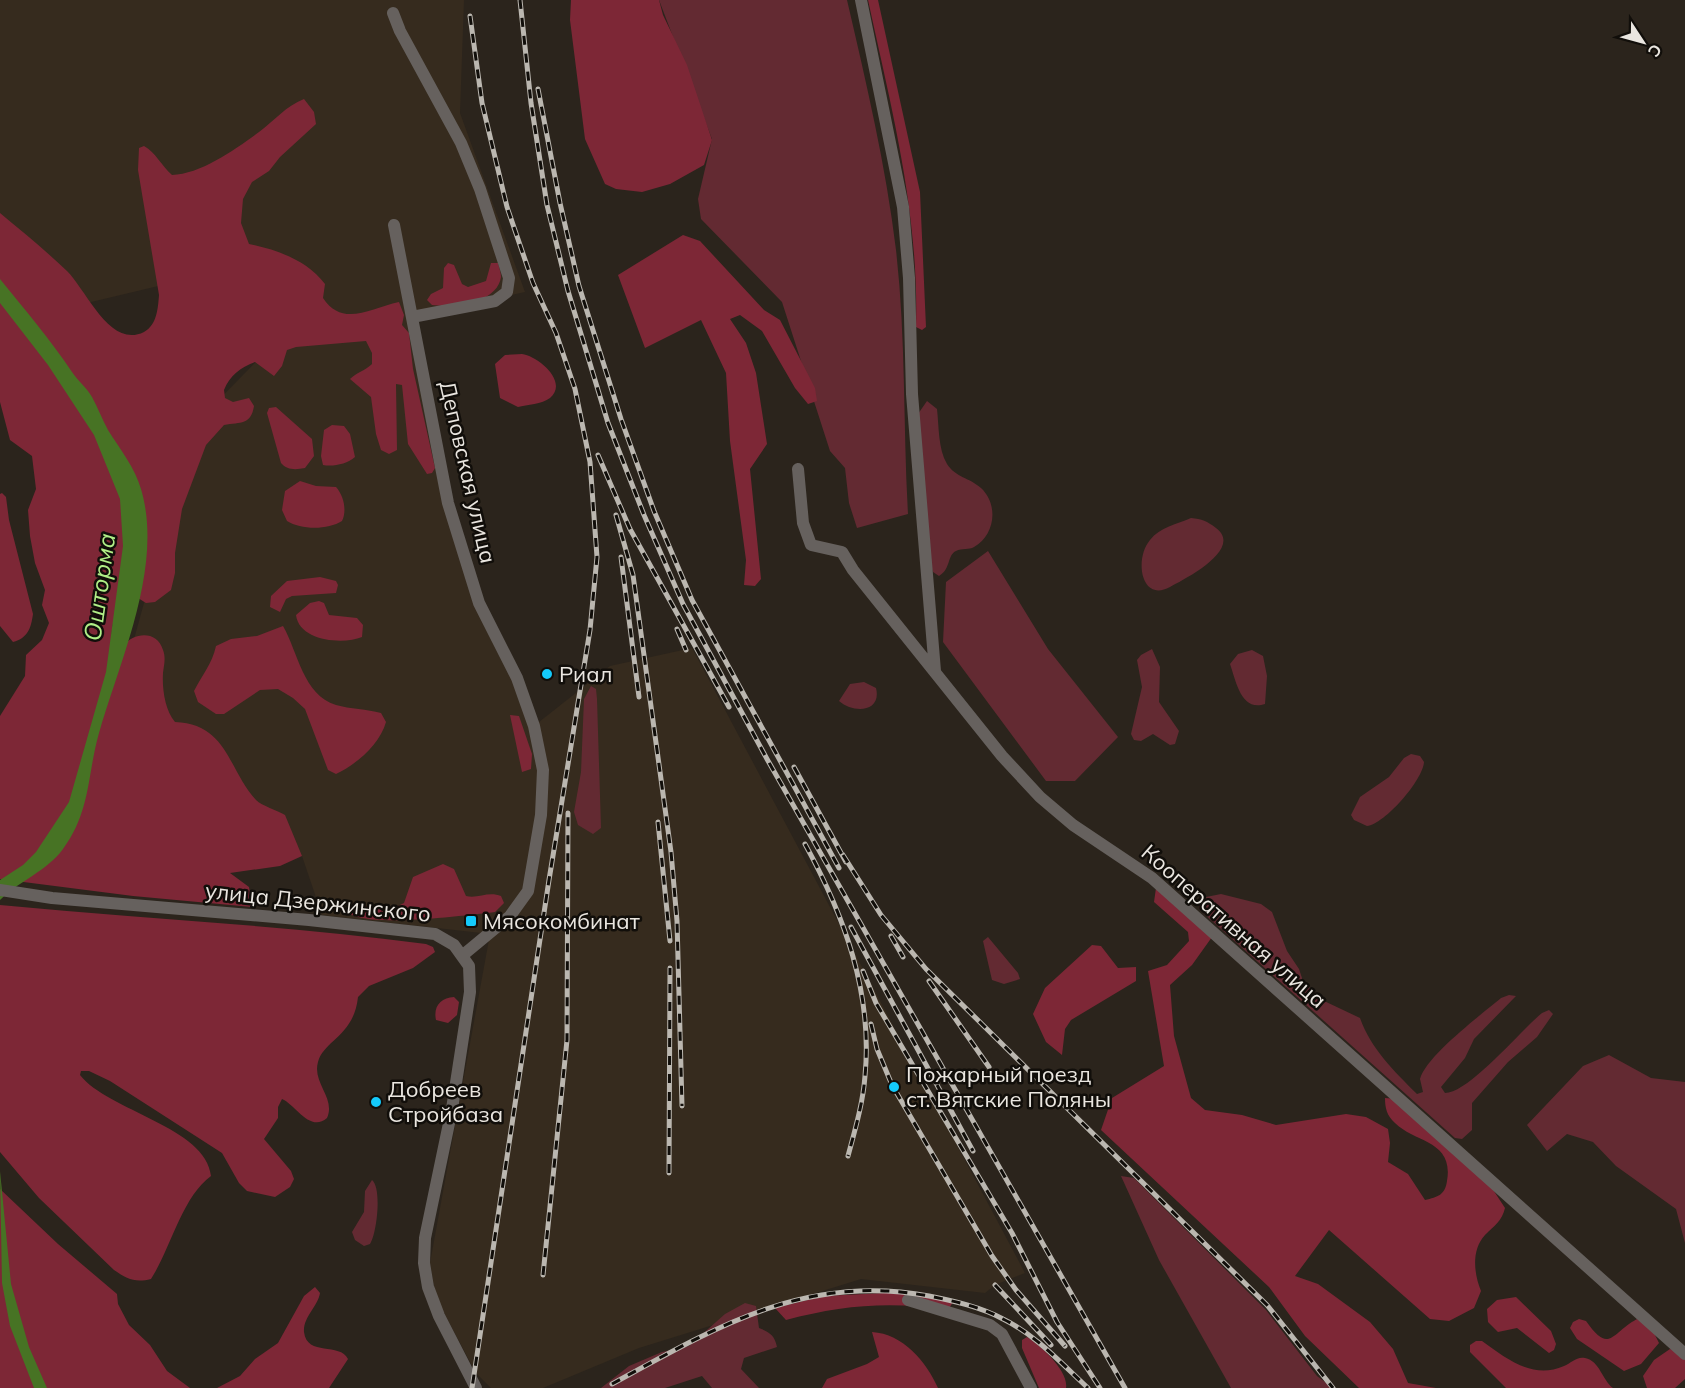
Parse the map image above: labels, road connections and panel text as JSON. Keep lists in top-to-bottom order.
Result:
{
  "streets": {
    "street": ["Деповская улица", "улица Дзержинского", "Кооперативная улица"]
  },
  "crossings": [
    ["Деповская улица", "улица Дзержинского"]
  ],
  "water": ["Ошторма"],
  "places": {
    "other": ["Риал", "Пожарный поезд ст. Вятские Поляны", "Добреев Стройбаза"],
    "transit": ["Мясокомбинат"]
  },
  "north": "bottom right"
}
